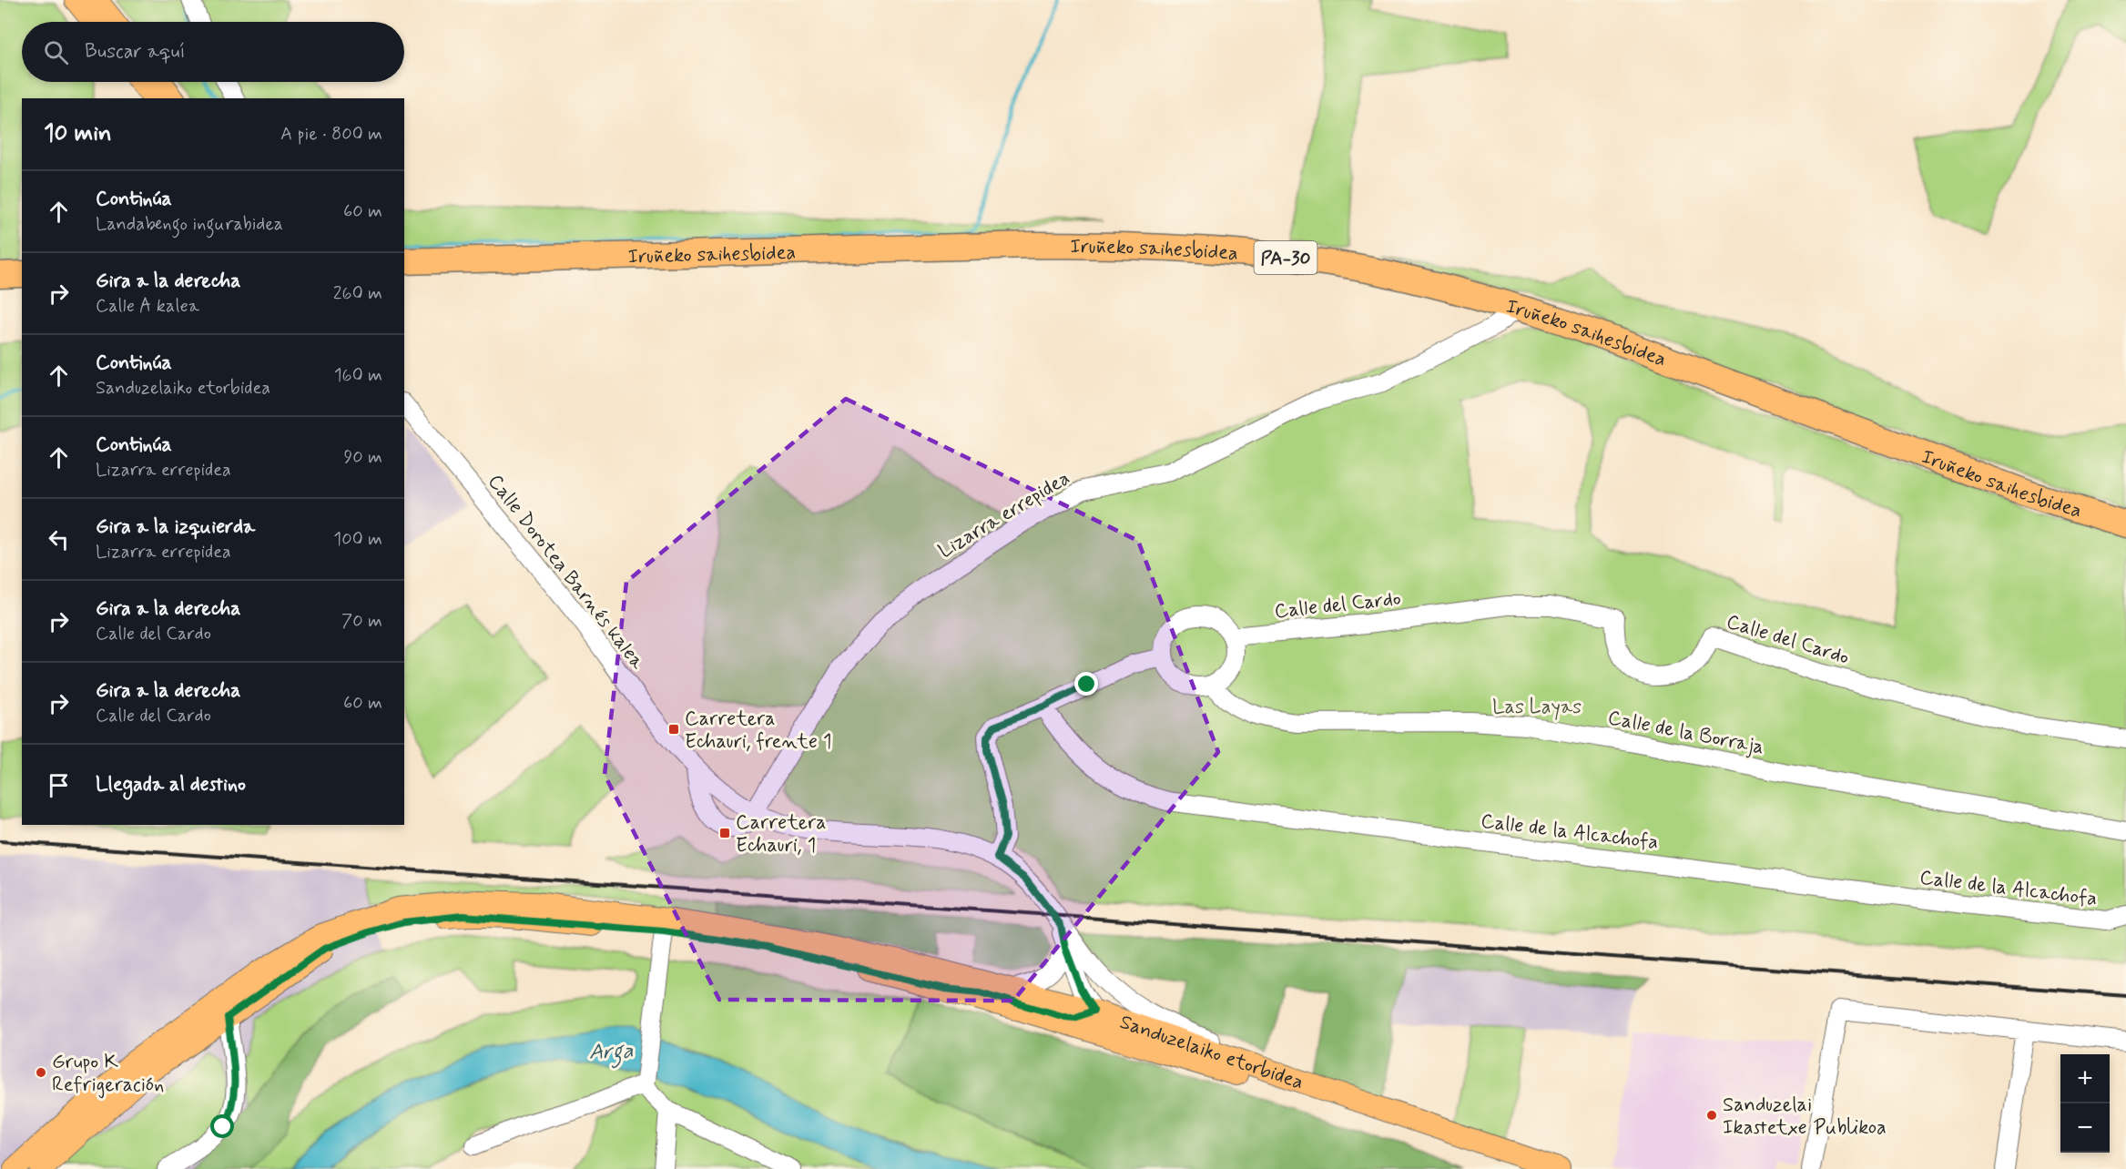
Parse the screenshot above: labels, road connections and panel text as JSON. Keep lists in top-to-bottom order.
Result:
{
  "streets": {
    "highway": ["Iruñeko saihesbidea", "PA-30"],
    "main road": ["Sanduzelaiko etorbidea"],
    "street": [
      "Lizarra errepidea",
      "Calle Dorotea Barnés kalea",
      "Calle del Cardo",
      "Calle de la Borraja",
      "Calle de la Alcachofa"
    ]
  },
  "crossings": [
    ["Iruñeko saihesbidea", "Lizarra errepidea"],
    ["Lizarra errepidea", "Calle Dorotea Barnés kalea"],
    ["Calle del Cardo", "Calle de la Borraja"]
  ],
  "water": ["Arga"],
  "parks": ["Las Layas"],
  "places": {
    "transit": ["Carretera Echauri, frente 1", "Carretera Echauri, 1"],
    "other": ["Grupo K Refrigeración", "Sanduzelai Ikastetxe Publikoa"]
  },
  "page": {
    "search": "Buscar aquí",
    "heading": ["10 min", "A pie · 800 m"],
    "list": [
      ["Continúa", "Landabengo ingurabidea", "60 m"],
      ["Gira a la derecha", "Calle A kalea", "260 m"],
      ["Continúa", "Sanduzelaiko etorbidea", "160 m"],
      ["Continúa", "Lizarra errepidea", "90 m"],
      ["Gira a la izquierda", "Lizarra errepidea", "100 m"],
      ["Gira a la derecha", "Calle del Cardo", "70 m"],
      ["Gira a la derecha", "Calle del Cardo", "60 m"],
      "Llegada al destino"
    ],
    "map_buttons": ["+", "−"]
  }
}
